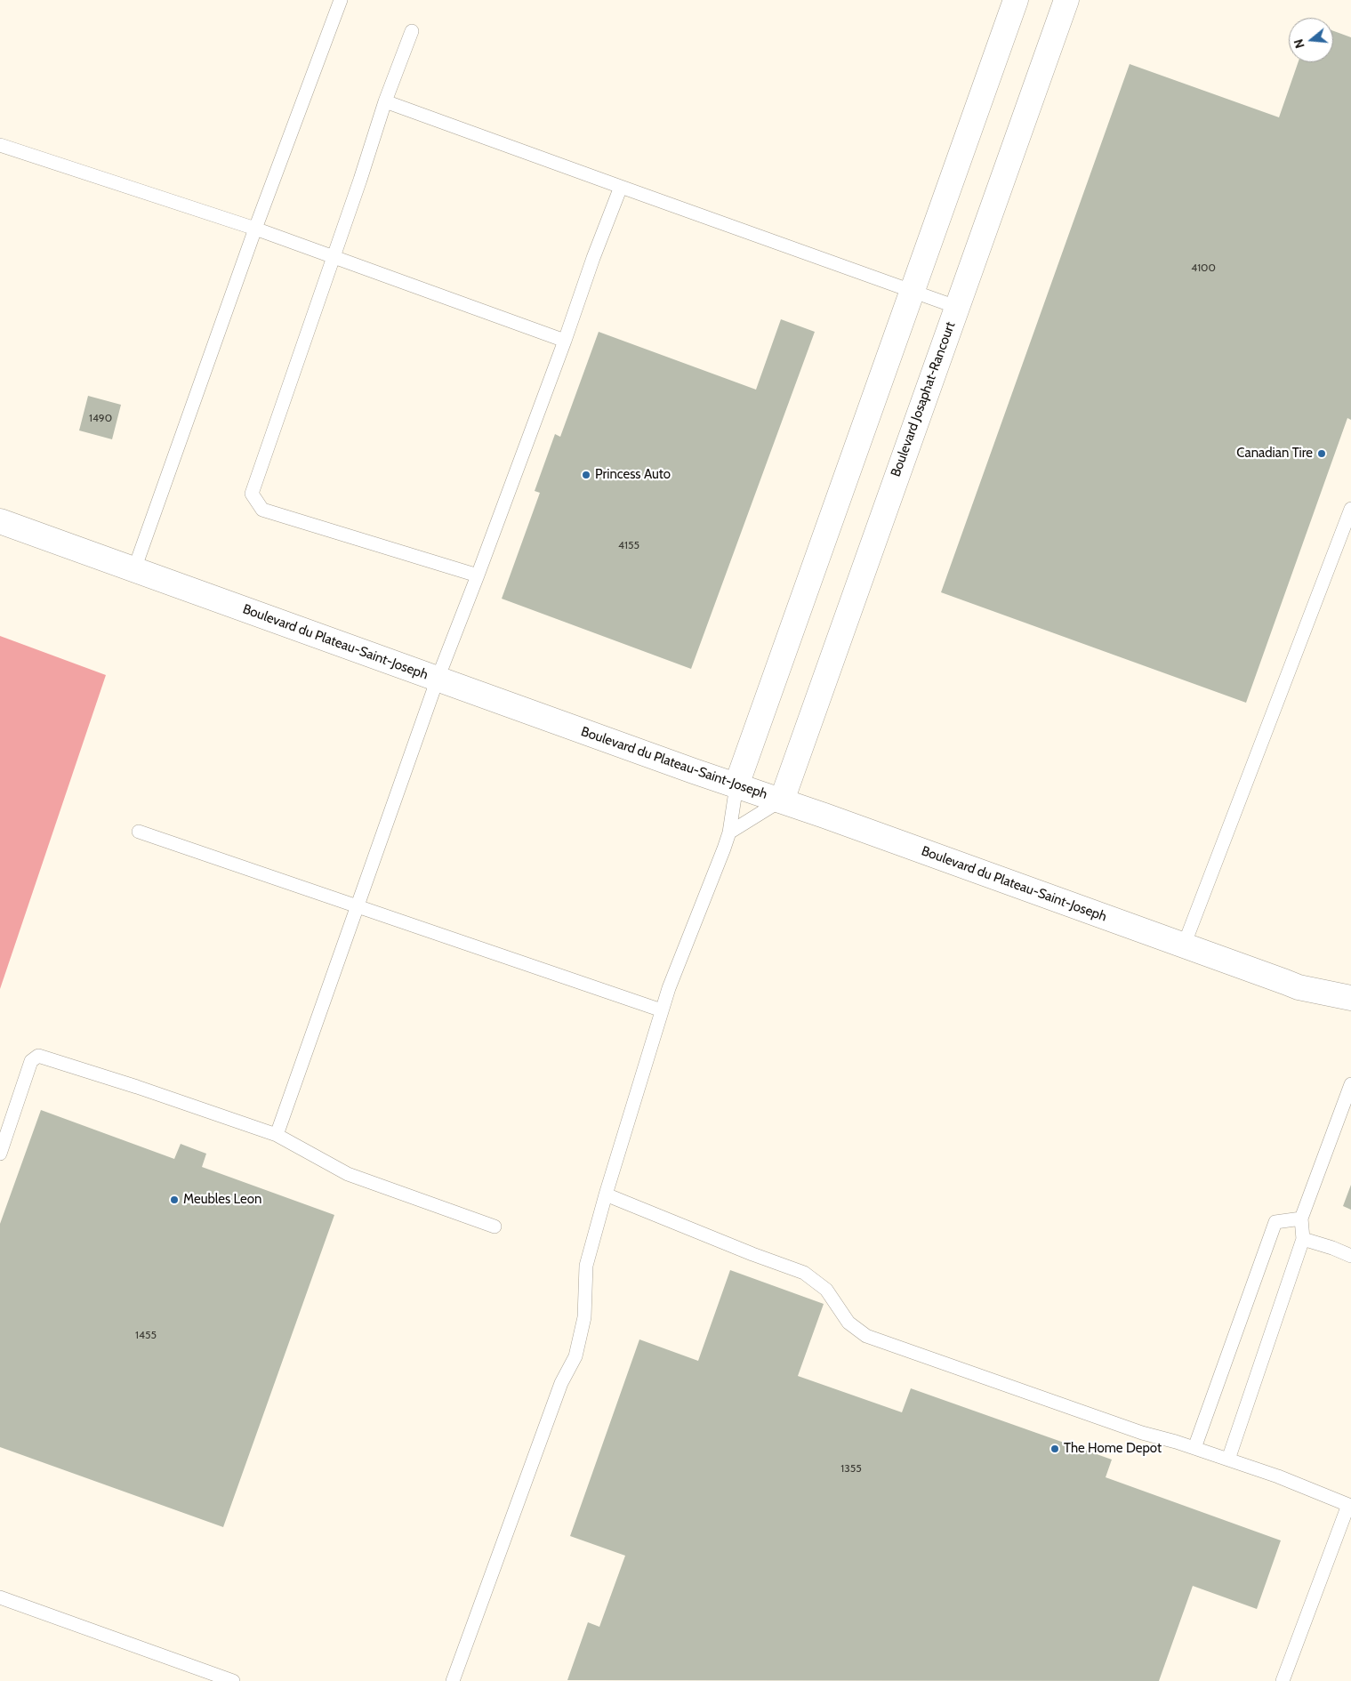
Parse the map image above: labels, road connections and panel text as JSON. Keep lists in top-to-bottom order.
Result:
{
  "streets": {
    "street": ["Boulevard Josaphat-Rancourt", "Boulevard du Plateau-Saint-Joseph"]
  },
  "crossings": [
    ["Boulevard Josaphat-Rancourt", "Boulevard du Plateau-Saint-Joseph"]
  ],
  "places": [
    "Canadian Tire",
    "Princess Auto",
    "Meubles Leon",
    "The Home Depot"
  ],
  "house_numbers": [
    "4100",
    "1490",
    "4155",
    "1455",
    "1355"
  ],
  "north": "left"
}
